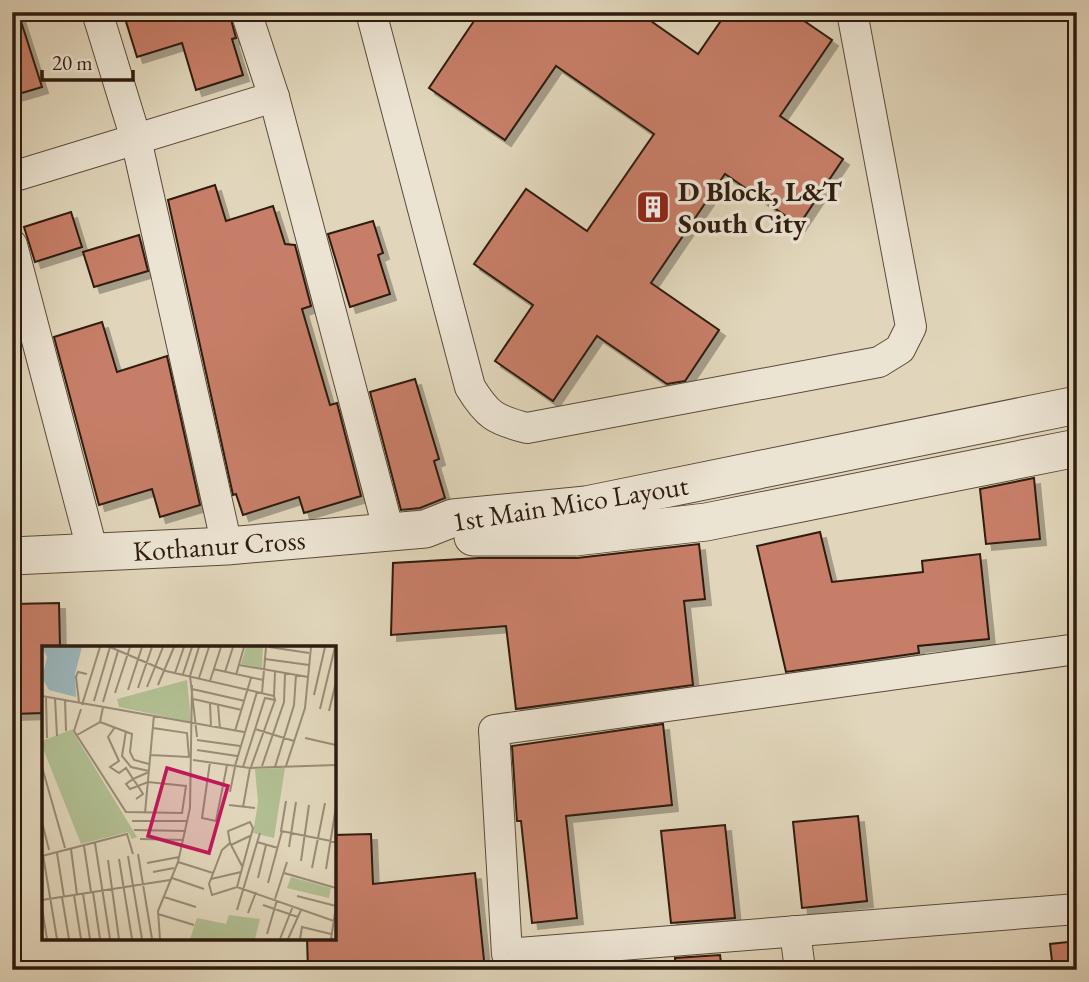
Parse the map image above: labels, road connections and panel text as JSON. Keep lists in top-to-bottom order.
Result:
{
  "streets": {
    "street": ["1st Main Mico Layout", "Kothanur Cross"]
  },
  "crossings": [
    ["1st Main Mico Layout", "Kothanur Cross"]
  ],
  "places": {
    "building": ["D Block, L&T South City"]
  },
  "scale_bar": "20 m"
}
